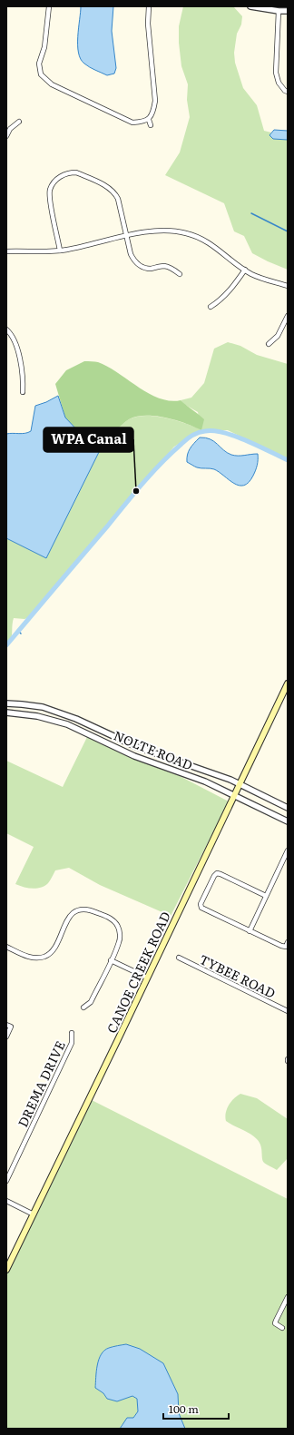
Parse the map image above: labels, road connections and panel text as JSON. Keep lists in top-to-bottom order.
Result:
{
  "streets": {
    "main road": ["CANOE CREEK ROAD"],
    "street": ["NOLTE ROAD", "TYBEE ROAD", "DREMA DRIVE"]
  },
  "crossings": [
    ["NOLTE ROAD", "CANOE CREEK ROAD"]
  ],
  "places": ["WPA Canal"],
  "scale_bar": "100 m"
}
